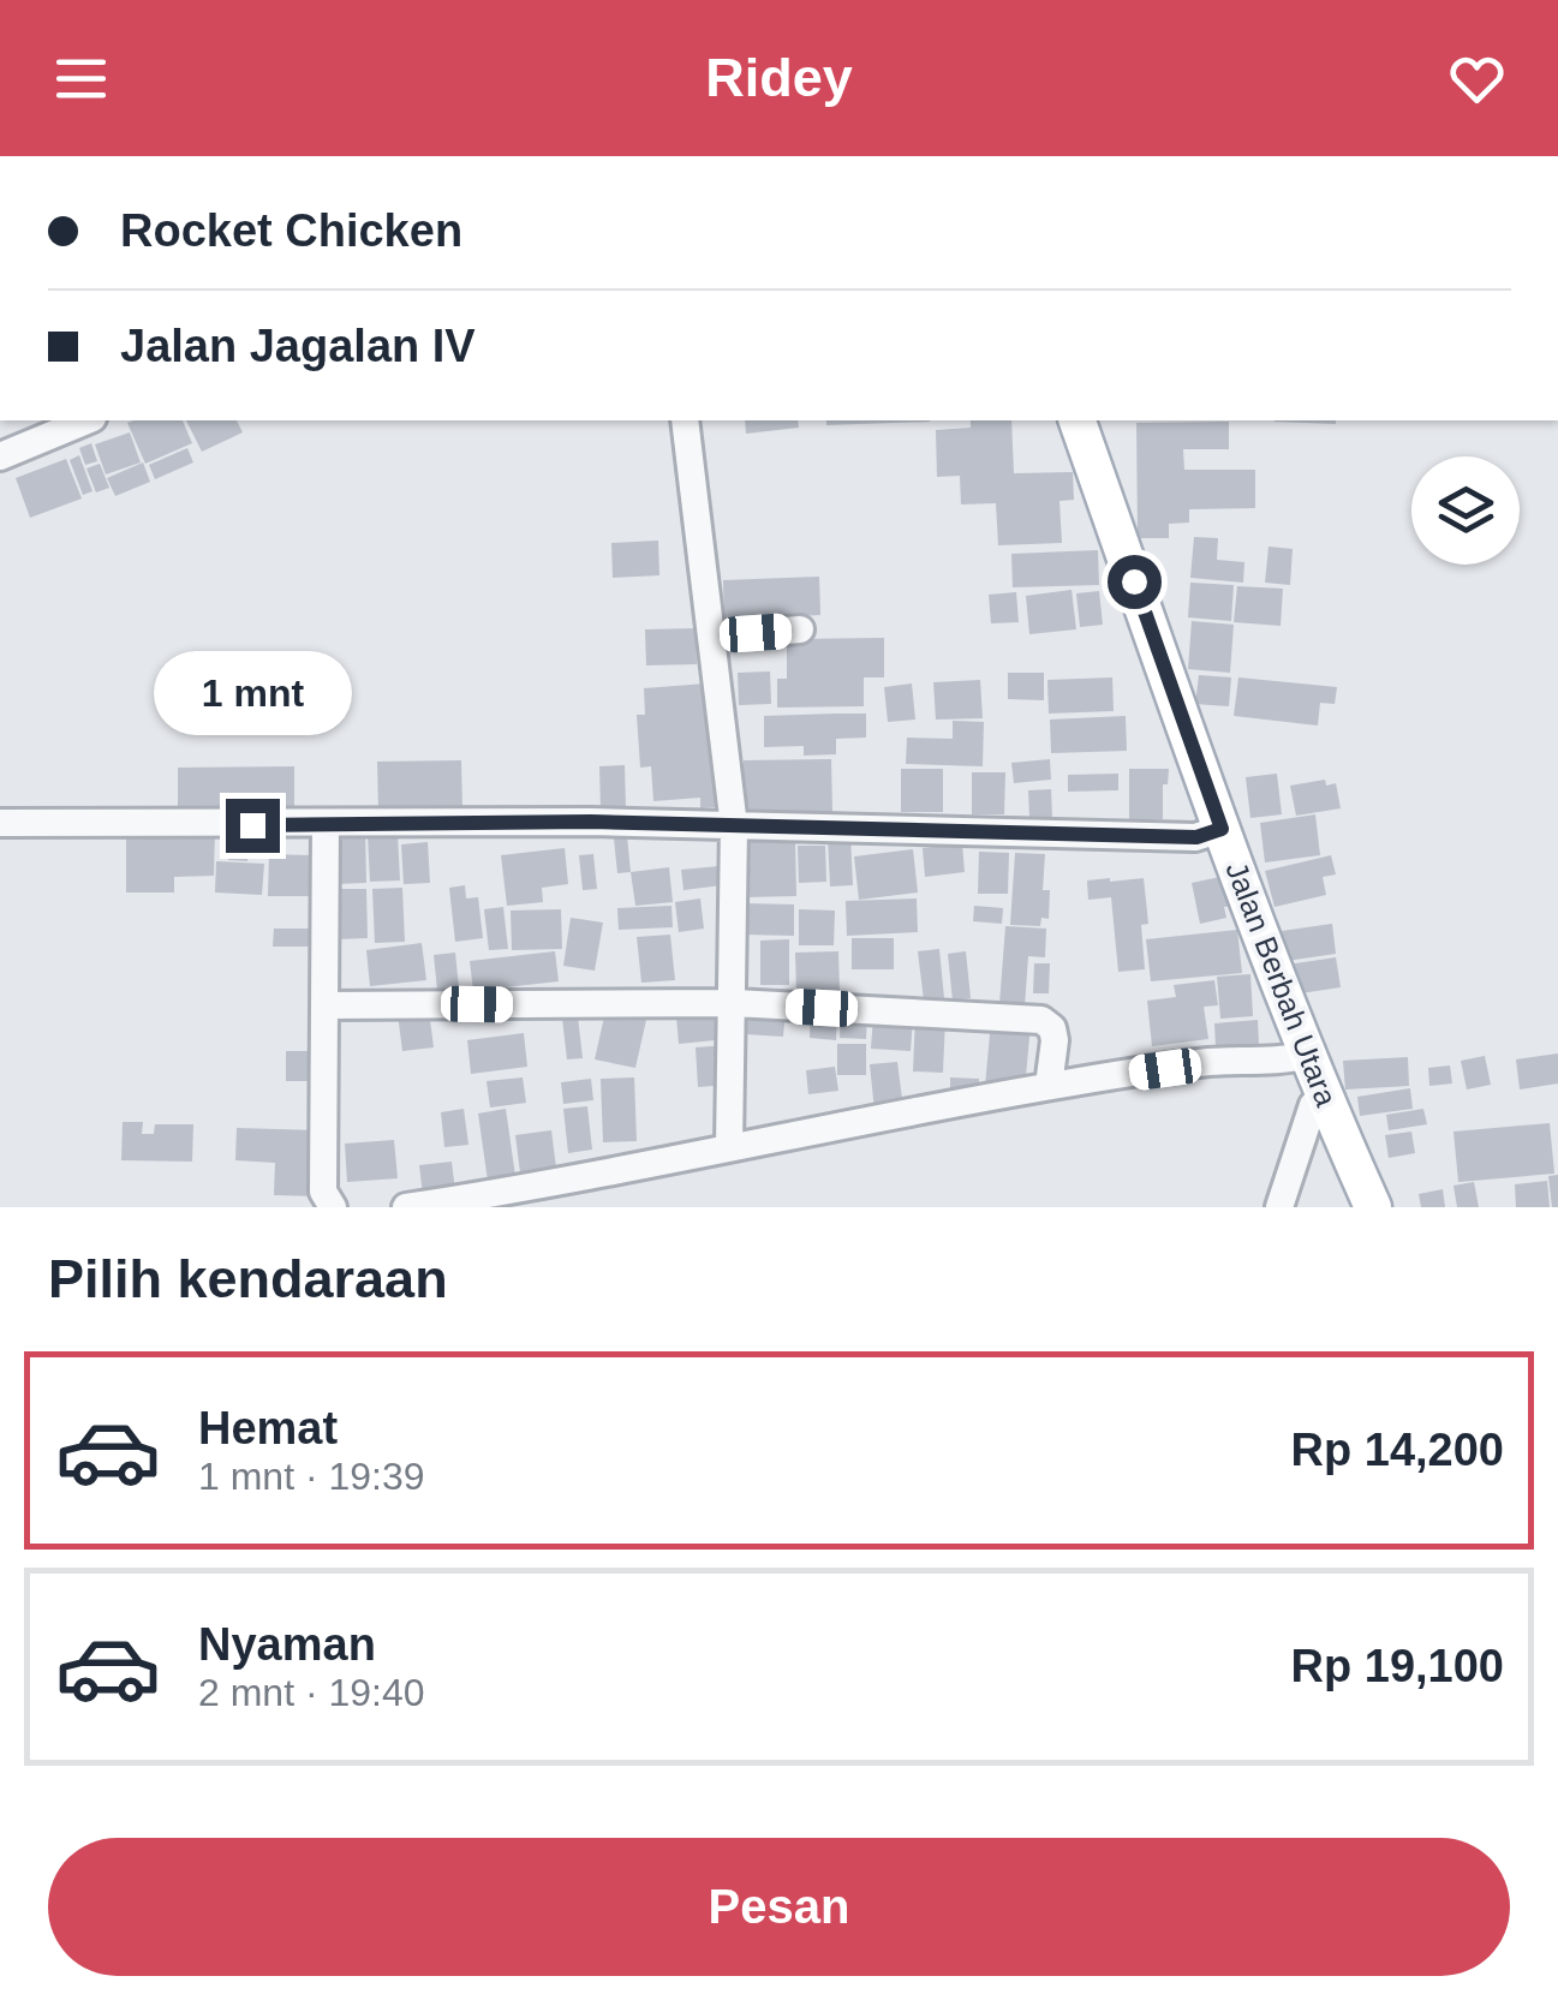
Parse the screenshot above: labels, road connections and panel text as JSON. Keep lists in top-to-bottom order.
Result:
{
  "streets": {
    "main road": ["Jalan Berbah Utara"]
  },
  "page": {
    "header": "Ridey",
    "banner": ["Rocket Chicken", "Jalan Jagalan IV"],
    "bubble": "1 mnt",
    "heading": "Pilih kendaraan",
    "list": [
      {
        "name": "Hemat",
        "note": "1 mnt · 19:39",
        "value": "Rp 14,200"
      },
      {
        "name": "Nyaman",
        "note": "2 mnt · 19:40",
        "value": "Rp 19,100"
      }
    ],
    "buttons": "Pesan"
  }
}
